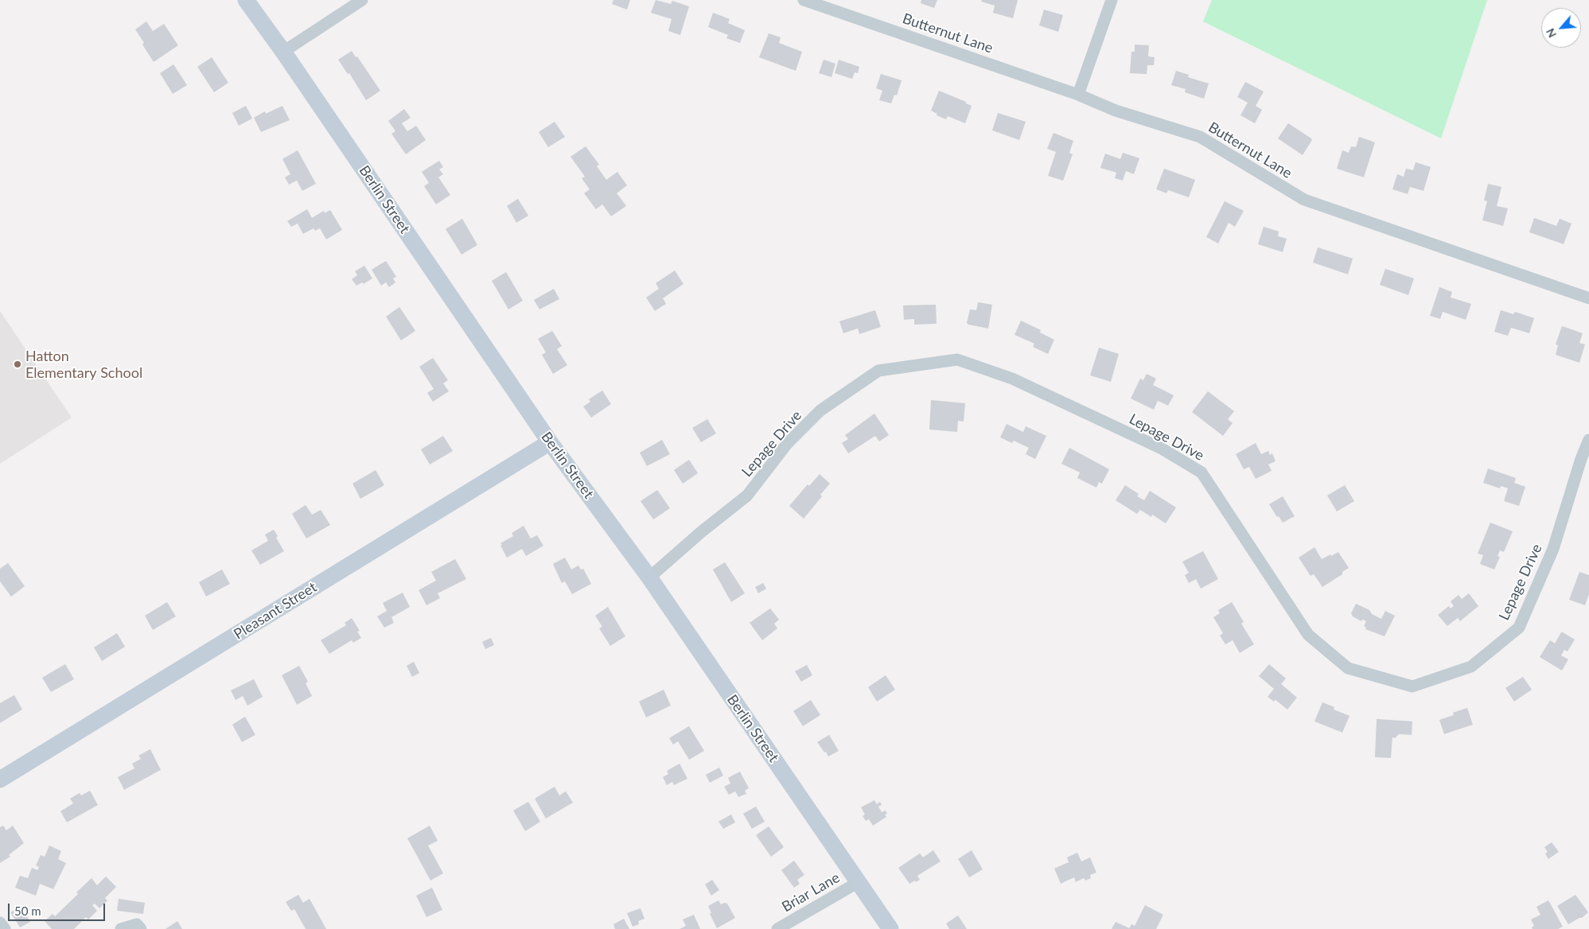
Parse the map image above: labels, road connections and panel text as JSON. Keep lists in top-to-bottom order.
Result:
{
  "streets": {
    "main road": ["Berlin Street", "Pleasant Street"],
    "street": ["Butternut Lane", "Lepage Drive", "Briar Lane"]
  },
  "crossings": [
    ["Berlin Street", "Lepage Drive"],
    ["Berlin Street", "Pleasant Street"],
    ["Berlin Street", "Briar Lane"]
  ],
  "places": ["Hatton Elementary School"],
  "scale_bar": "50 m",
  "north": "bottom left"
}
